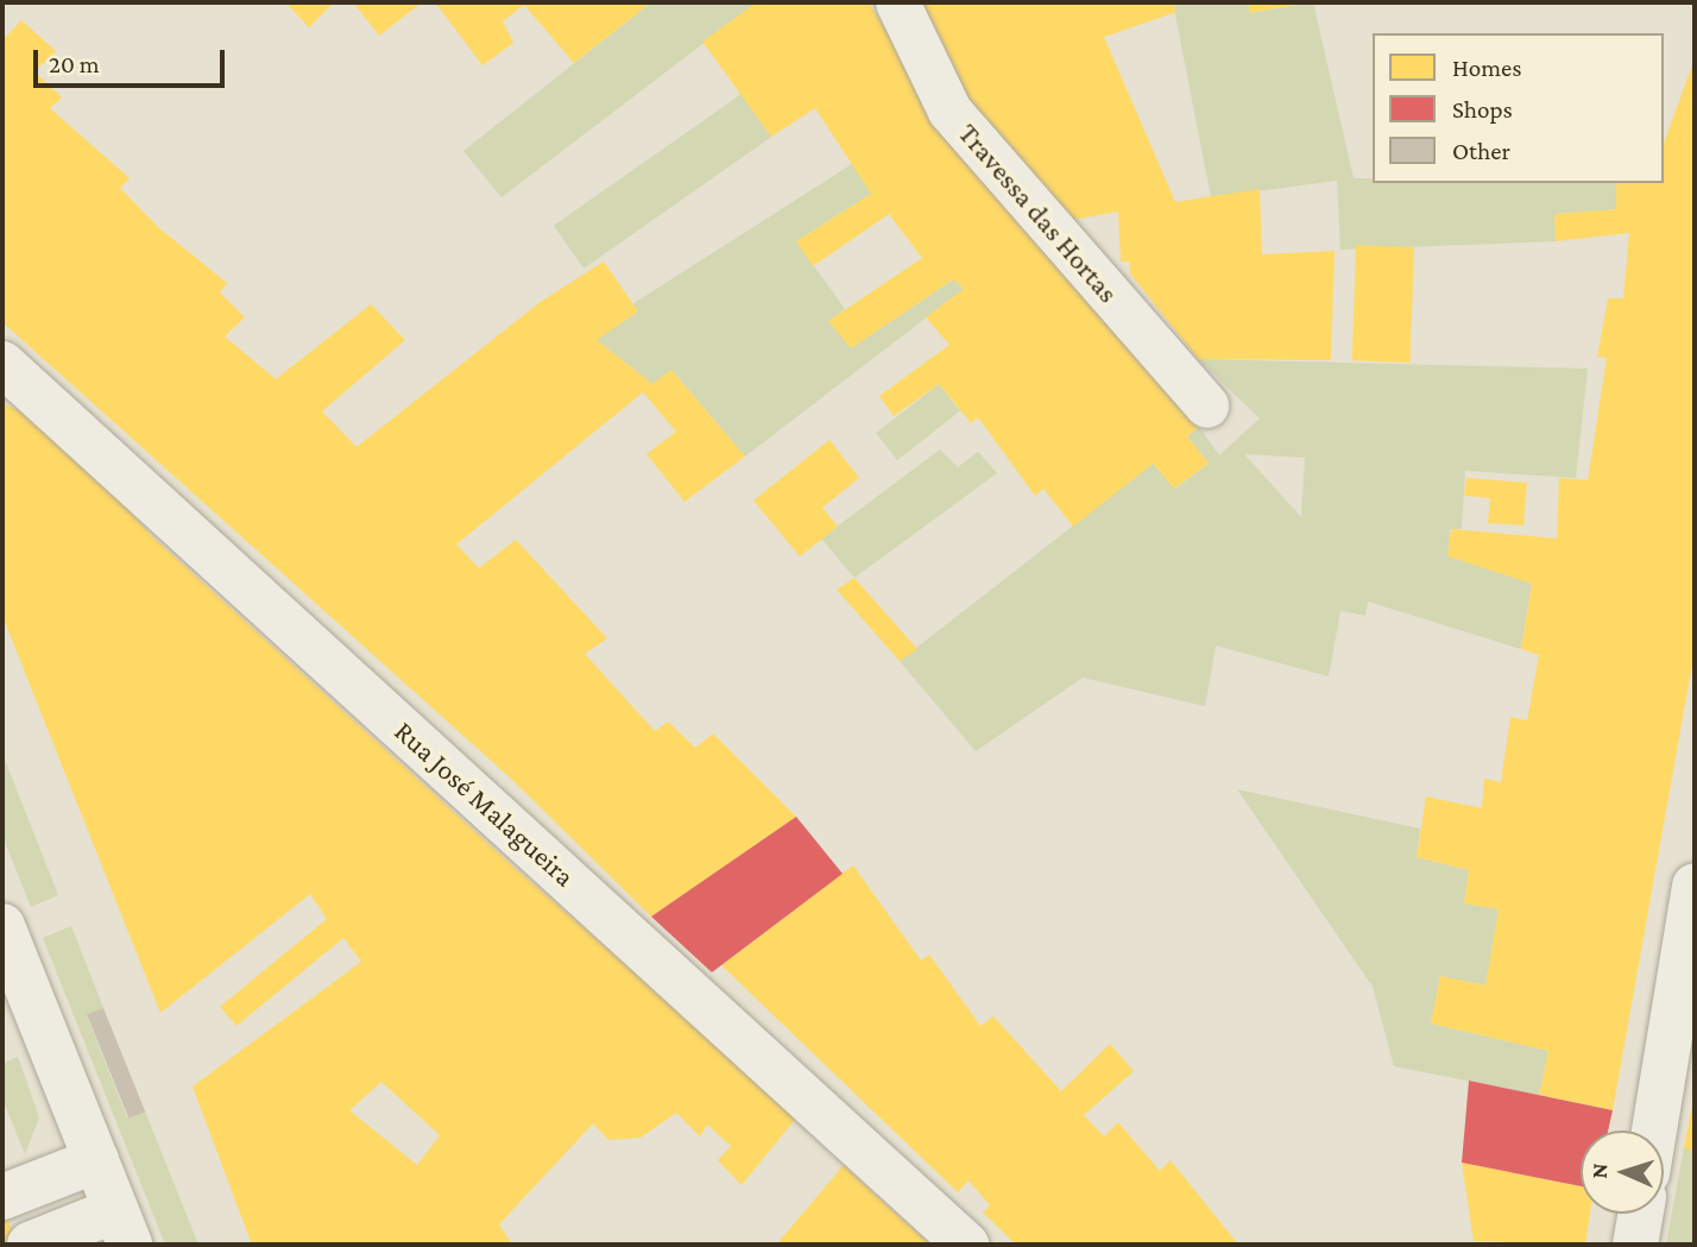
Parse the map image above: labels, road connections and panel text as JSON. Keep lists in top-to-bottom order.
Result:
{
  "streets": {
    "street": ["Travessa das Hortas", "Rua José Malagueira"]
  },
  "legend": ["Homes", "Shops", "Other"],
  "scale_bar": "20 m",
  "north": "left"
}
